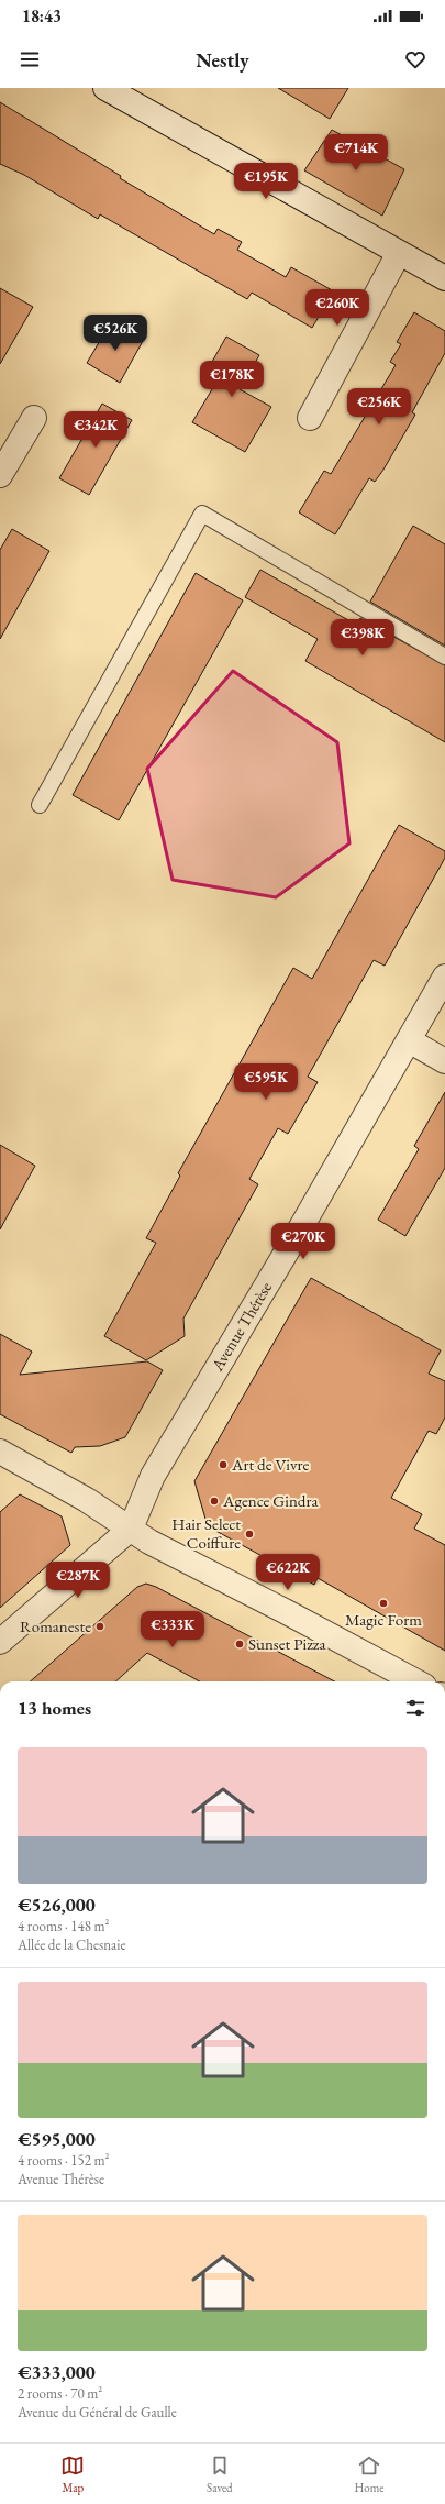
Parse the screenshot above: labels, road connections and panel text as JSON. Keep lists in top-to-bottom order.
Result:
{
  "streets": {
    "street": ["Avenue Thérèse"]
  },
  "places": [
    "Art de Vivre",
    "Agence Gindra",
    "Hair Select Coiffure",
    "Magic Form",
    "Romaneste",
    "Sunset Pizza"
  ],
  "page": {
    "status": "18:43",
    "header": "Nestly",
    "price": [
      "€714K",
      "€195K",
      "€260K",
      "€526K",
      "€178K",
      "€256K",
      "€342K",
      "€398K",
      "€595K",
      "€270K",
      "€622K",
      "€287K",
      "€333K"
    ],
    "heading": "13 homes",
    "list": [
      {
        "name": "€526,000",
        "note": "4 rooms · 148 m² · Allée de la Chesnaie"
      },
      {
        "name": "€595,000",
        "note": "4 rooms · 152 m² · Avenue Thérèse"
      },
      {
        "name": "€333,000",
        "note": "2 rooms · 70 m² · Avenue du Général de Gaulle"
      }
    ],
    "tabs": ["Map", "Saved", "Home"]
  }
}
